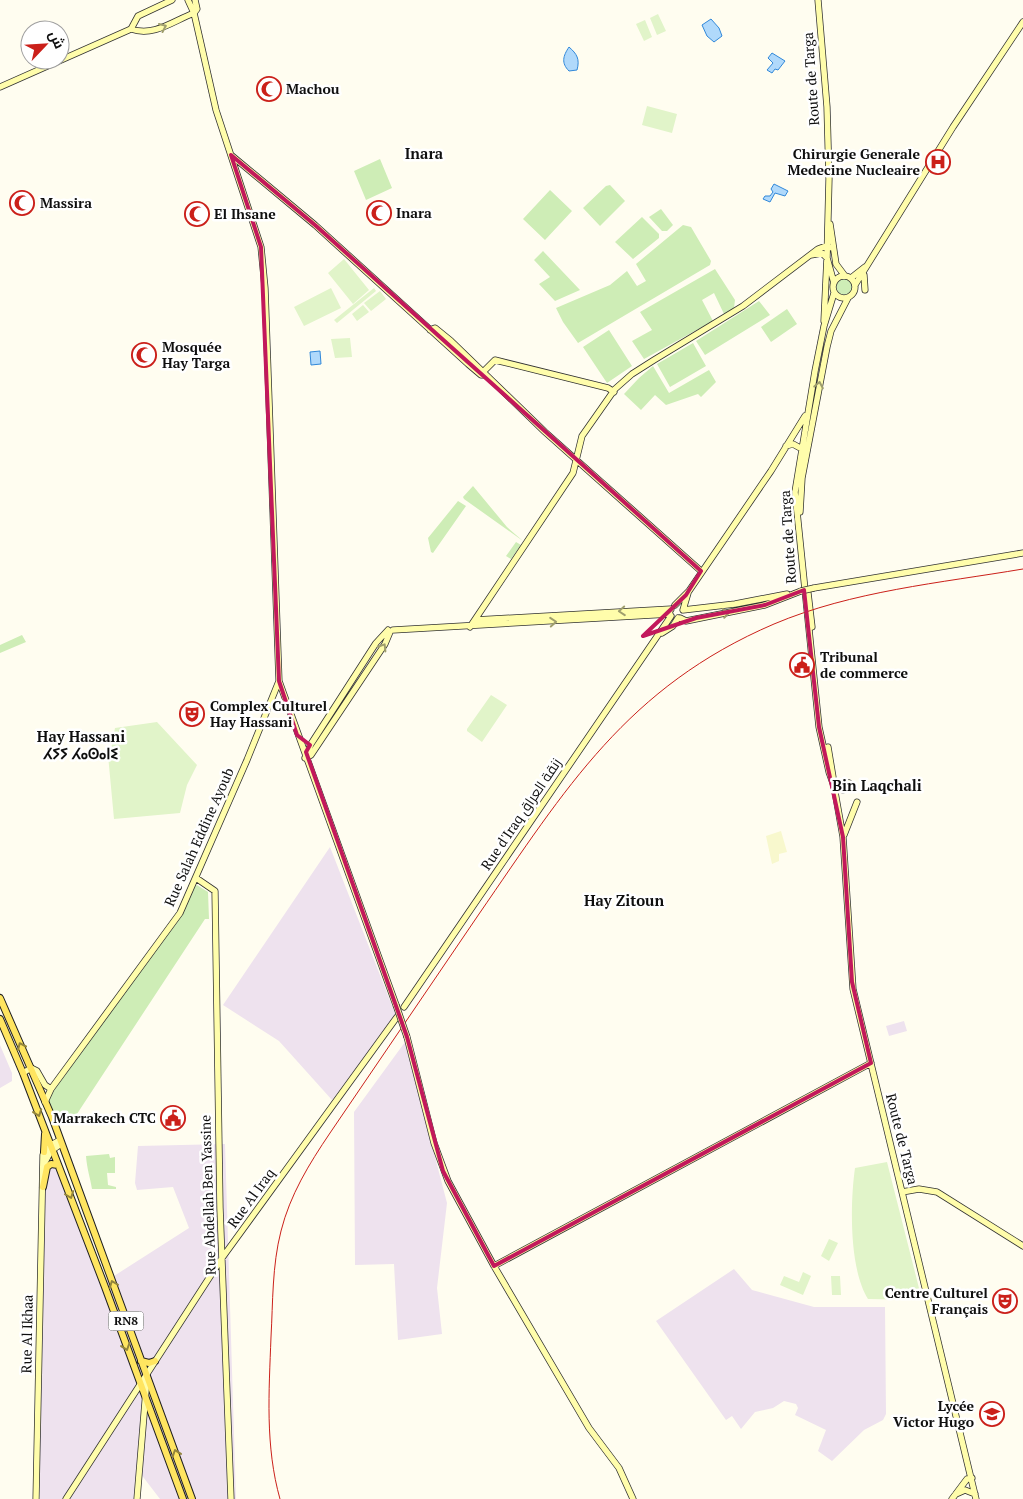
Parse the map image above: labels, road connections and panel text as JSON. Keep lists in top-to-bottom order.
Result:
{
  "streets": {
    "main road": ["RN8"],
    "street": [
      "Route de Targa",
      "Rue d'Iraq زنقة العراق",
      "Rue Salah Eddine Ayoub",
      "Rue Abdellah Ben Yassine",
      "Rue Al Iraq",
      "Rue Al Ikhaa"
    ]
  },
  "crossings": [
    ["Rue Salah Eddine Ayoub", "Rue Abdellah Ben Yassine"],
    ["Rue Salah Eddine Ayoub", "RN8"],
    ["Rue Abdellah Ben Yassine", "Rue Al Iraq"],
    ["Rue Al Iraq", "RN8"],
    ["RN8", "Rue Al Ikhaa"]
  ],
  "districts": [
    "Inara",
    "Hay Hassani ⵃⵢⵢ ⵃⴰⵙⴰⵏⵉ",
    "Bin Laqchali",
    "Hay Zitoun"
  ],
  "places": {
    "mosque": [
      "Machou",
      "Massira",
      "Inara",
      "El Ihsane",
      "Mosquée Hay Targa"
    ],
    "hospital": ["Chirurgie Generale Medecine Nucleaire"],
    "public building": ["Tribunal de commerce", "Marrakech CTC"],
    "theatre": ["Complex Culturel Hay Hassani", "Centre Culturel Français"],
    "school or university": ["Lycée Victor Hugo"]
  },
  "north": "top right"
}
